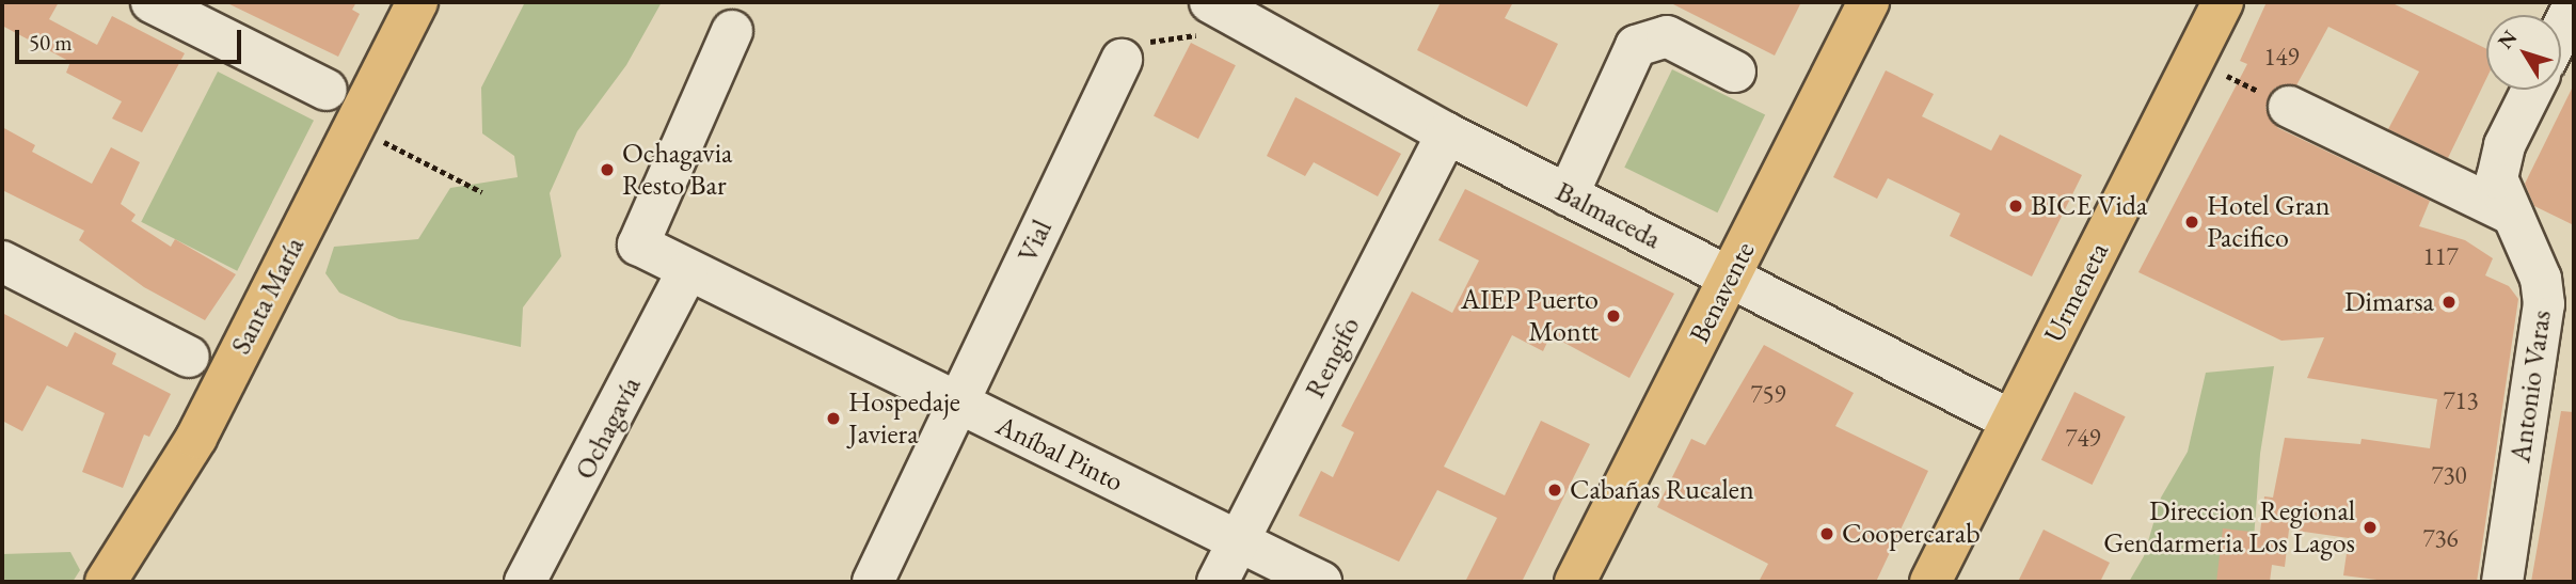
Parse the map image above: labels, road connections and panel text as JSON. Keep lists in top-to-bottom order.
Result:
{
  "streets": {
    "main road": ["Benavente", "Urmeneta", "Santa María"],
    "street": [
      "Balmaceda",
      "Vial",
      "Rengifo",
      "Antonio Varas",
      "Ochagavía",
      "Aníbal Pinto"
    ]
  },
  "crossings": [
    ["Balmaceda", "Benavente"],
    ["Balmaceda", "Urmeneta"],
    ["Balmaceda", "Rengifo"],
    ["Vial", "Aníbal Pinto"],
    ["Rengifo", "Aníbal Pinto"],
    ["Ochagavía", "Aníbal Pinto"]
  ],
  "places": [
    "Ochagavia Resto Bar",
    "BICE Vida",
    "Hotel Gran Pacifico",
    "Dimarsa",
    "AIEP Puerto Montt",
    "Hospedaje Javiera",
    "Cabañas Rucalen",
    "Direccion Regional Gendarmeria Los Lagos",
    "Coopercarab"
  ],
  "house_numbers": [
    "149",
    "117",
    "759",
    "713",
    "749",
    "730",
    "736"
  ],
  "scale_bar": "50 m",
  "north": "top left"
}
